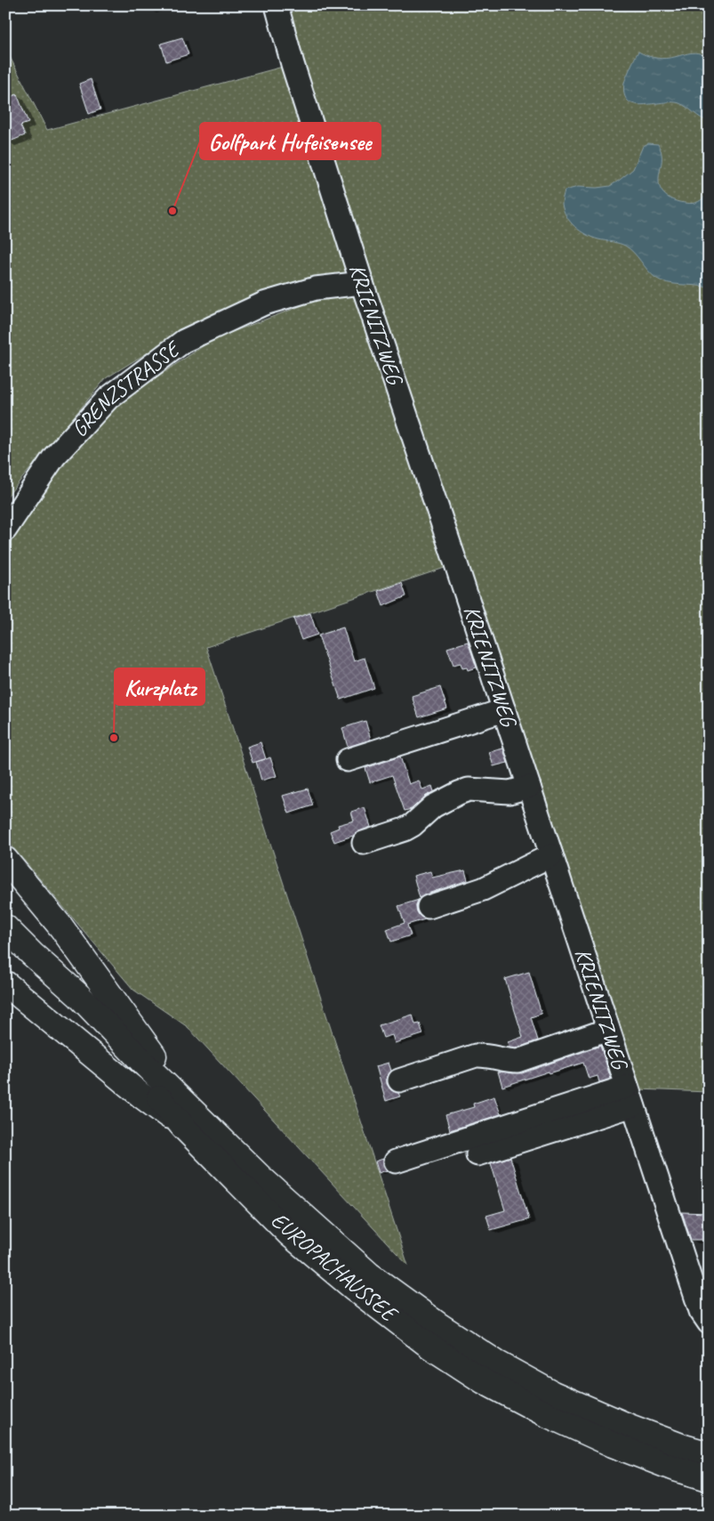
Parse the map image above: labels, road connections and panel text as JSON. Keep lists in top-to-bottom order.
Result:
{
  "streets": {
    "main road": ["EUROPACHAUSSEE"],
    "street": ["KRIENITZWEG", "GRENZSTRASSE"]
  },
  "crossings": [
    ["KRIENITZWEG", "GRENZSTRASSE"]
  ],
  "places": ["Golfpark Hufeisensee", "Kurzplatz"]
}
